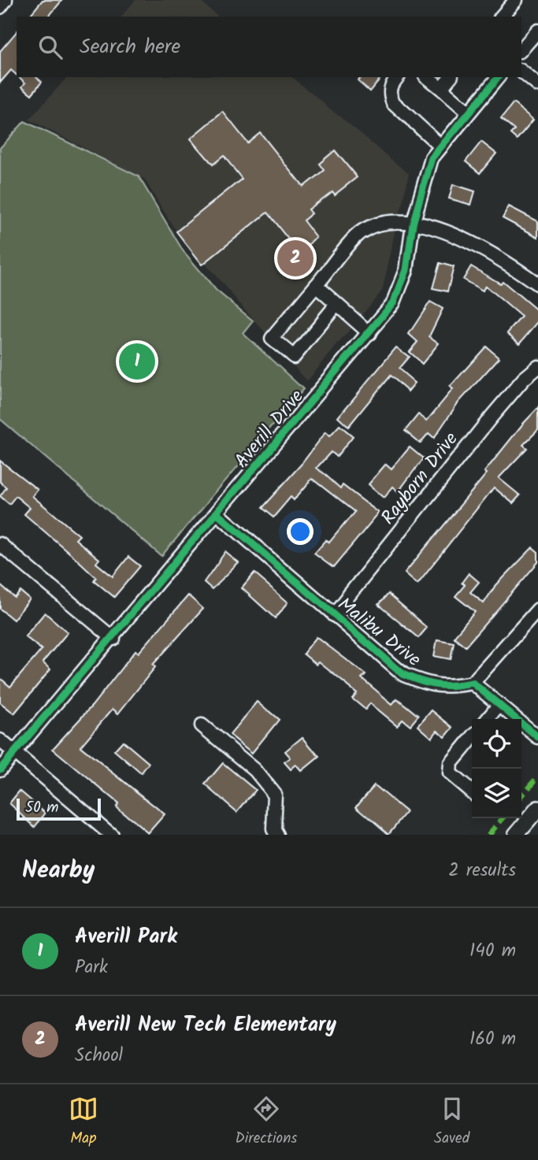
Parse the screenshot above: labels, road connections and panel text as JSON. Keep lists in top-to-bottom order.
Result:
{
  "streets": {
    "street": ["Averill Drive", "Rayborn Drive", "Malibu Drive"]
  },
  "crossings": [
    ["Averill Drive", "Malibu Drive"],
    ["Rayborn Drive", "Malibu Drive"]
  ],
  "scale_bar": "50 m",
  "page": {
    "search": "Search here",
    "pins": ["2", "1"],
    "scale": "50 m",
    "heading": ["Nearby", "2 results"],
    "list": [
      {
        "mark": "1",
        "name": "Averill Park",
        "note": "Park",
        "value": "140 m"
      },
      {
        "mark": "2",
        "name": "Averill New Tech Elementary",
        "note": "School",
        "value": "160 m"
      }
    ],
    "nav": ["Map", "Directions", "Saved"]
  }
}
